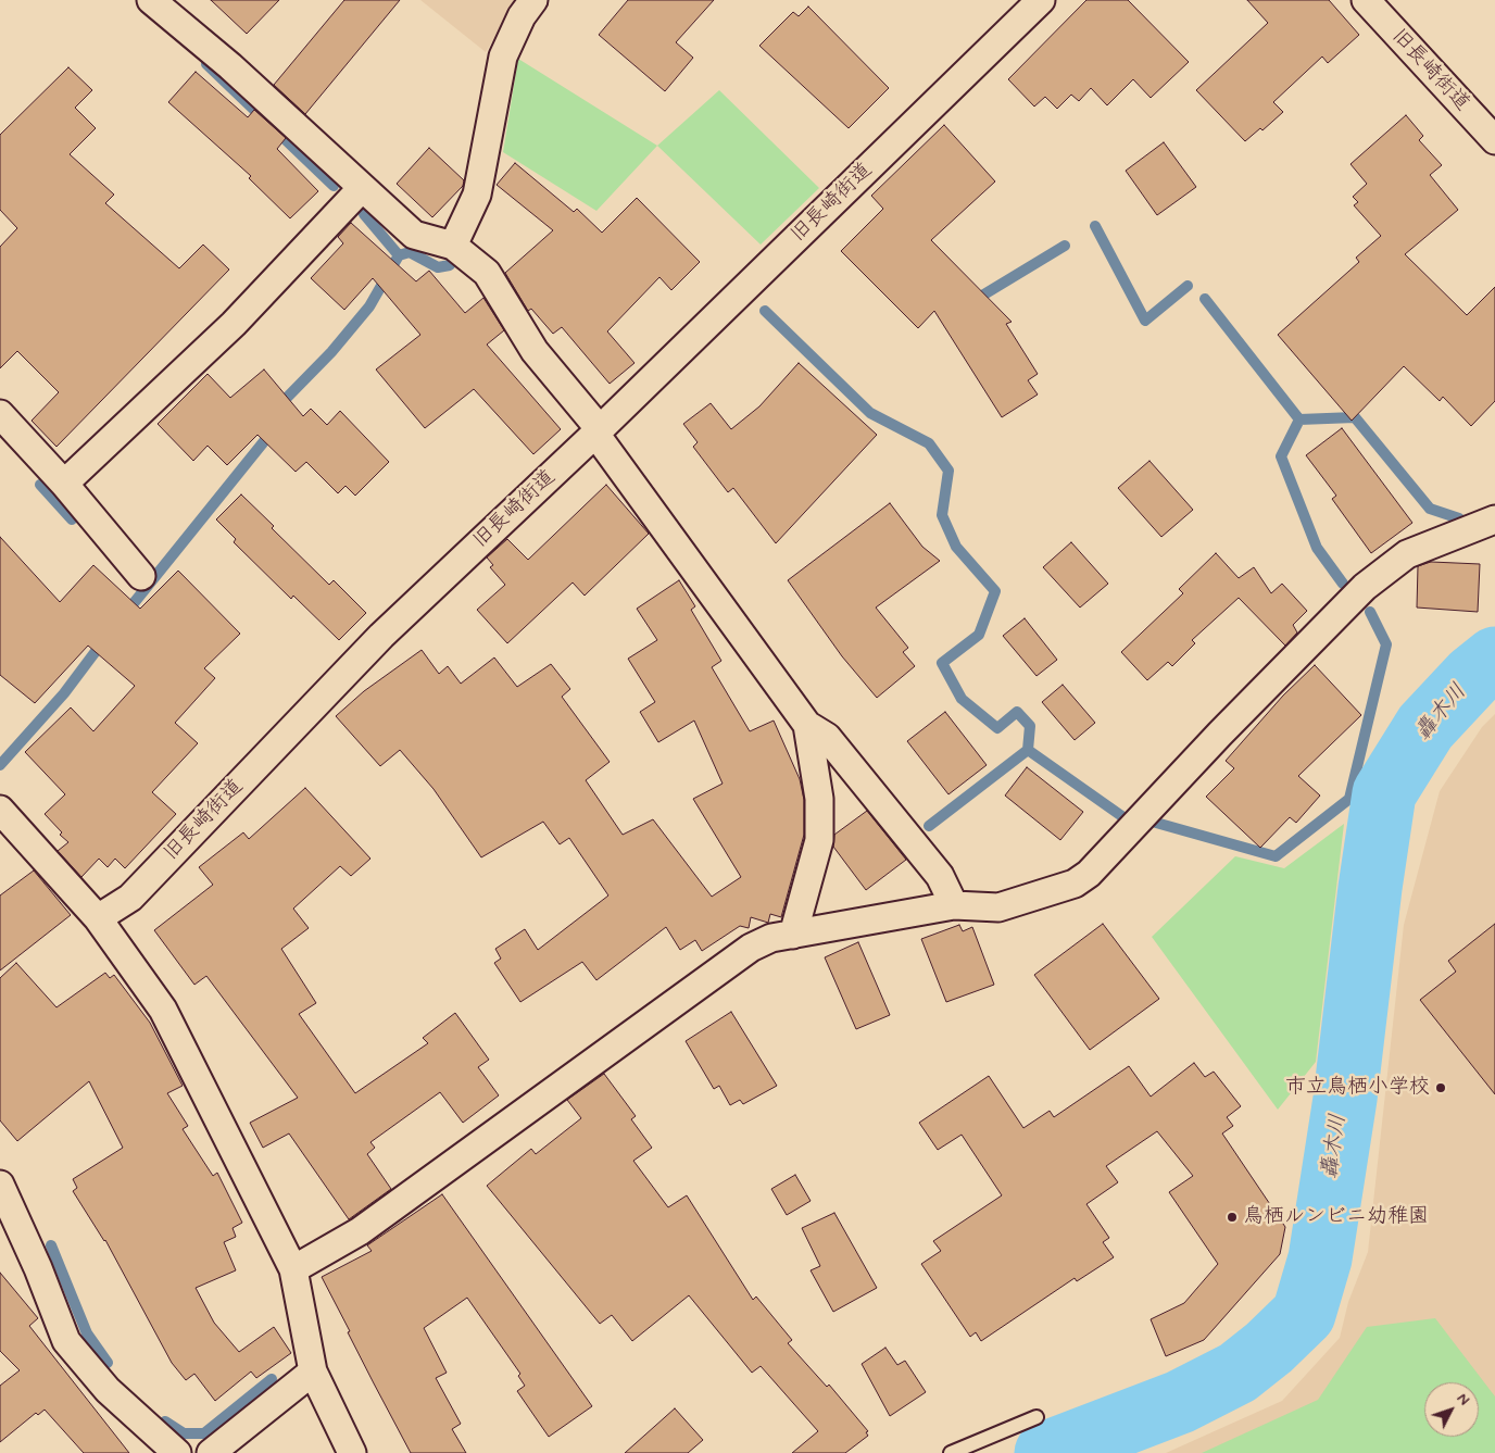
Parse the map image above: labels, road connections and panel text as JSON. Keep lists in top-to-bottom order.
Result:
{
  "streets": {
    "street": ["旧長崎街道"]
  },
  "water": ["轟木川"],
  "places": ["市立鳥栖小学校", "鳥栖ルンビニ幼稚園"],
  "north": "top right"
}
